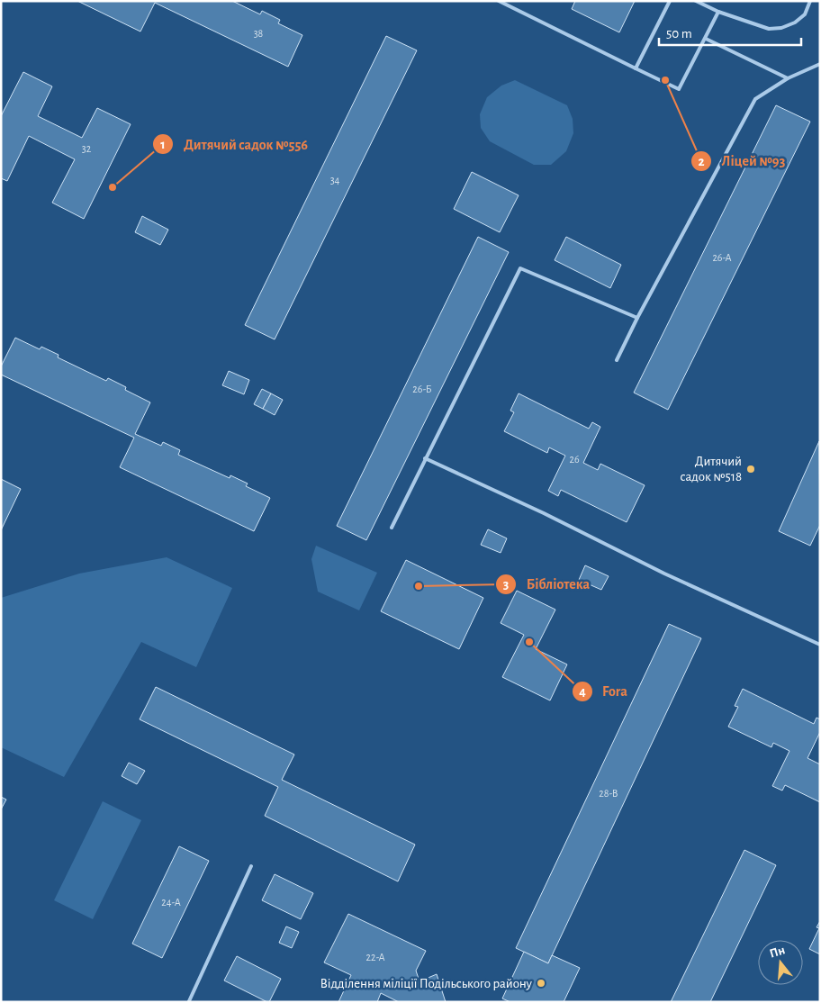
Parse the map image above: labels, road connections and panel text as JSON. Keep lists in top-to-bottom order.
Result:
{
  "places": [
    "Ліцей №93",
    "Дитячий садок №556",
    "Дитячий садок №518",
    "Бібліотека",
    "Fora",
    "Відділення міліції Подільського району"
  ],
  "house_numbers": [
    "38",
    "32",
    "34",
    "26-А",
    "26-Б",
    "26",
    "28-В",
    "24-А",
    "22-А"
  ],
  "scale_bar": "50 m",
  "north": "top"
}
